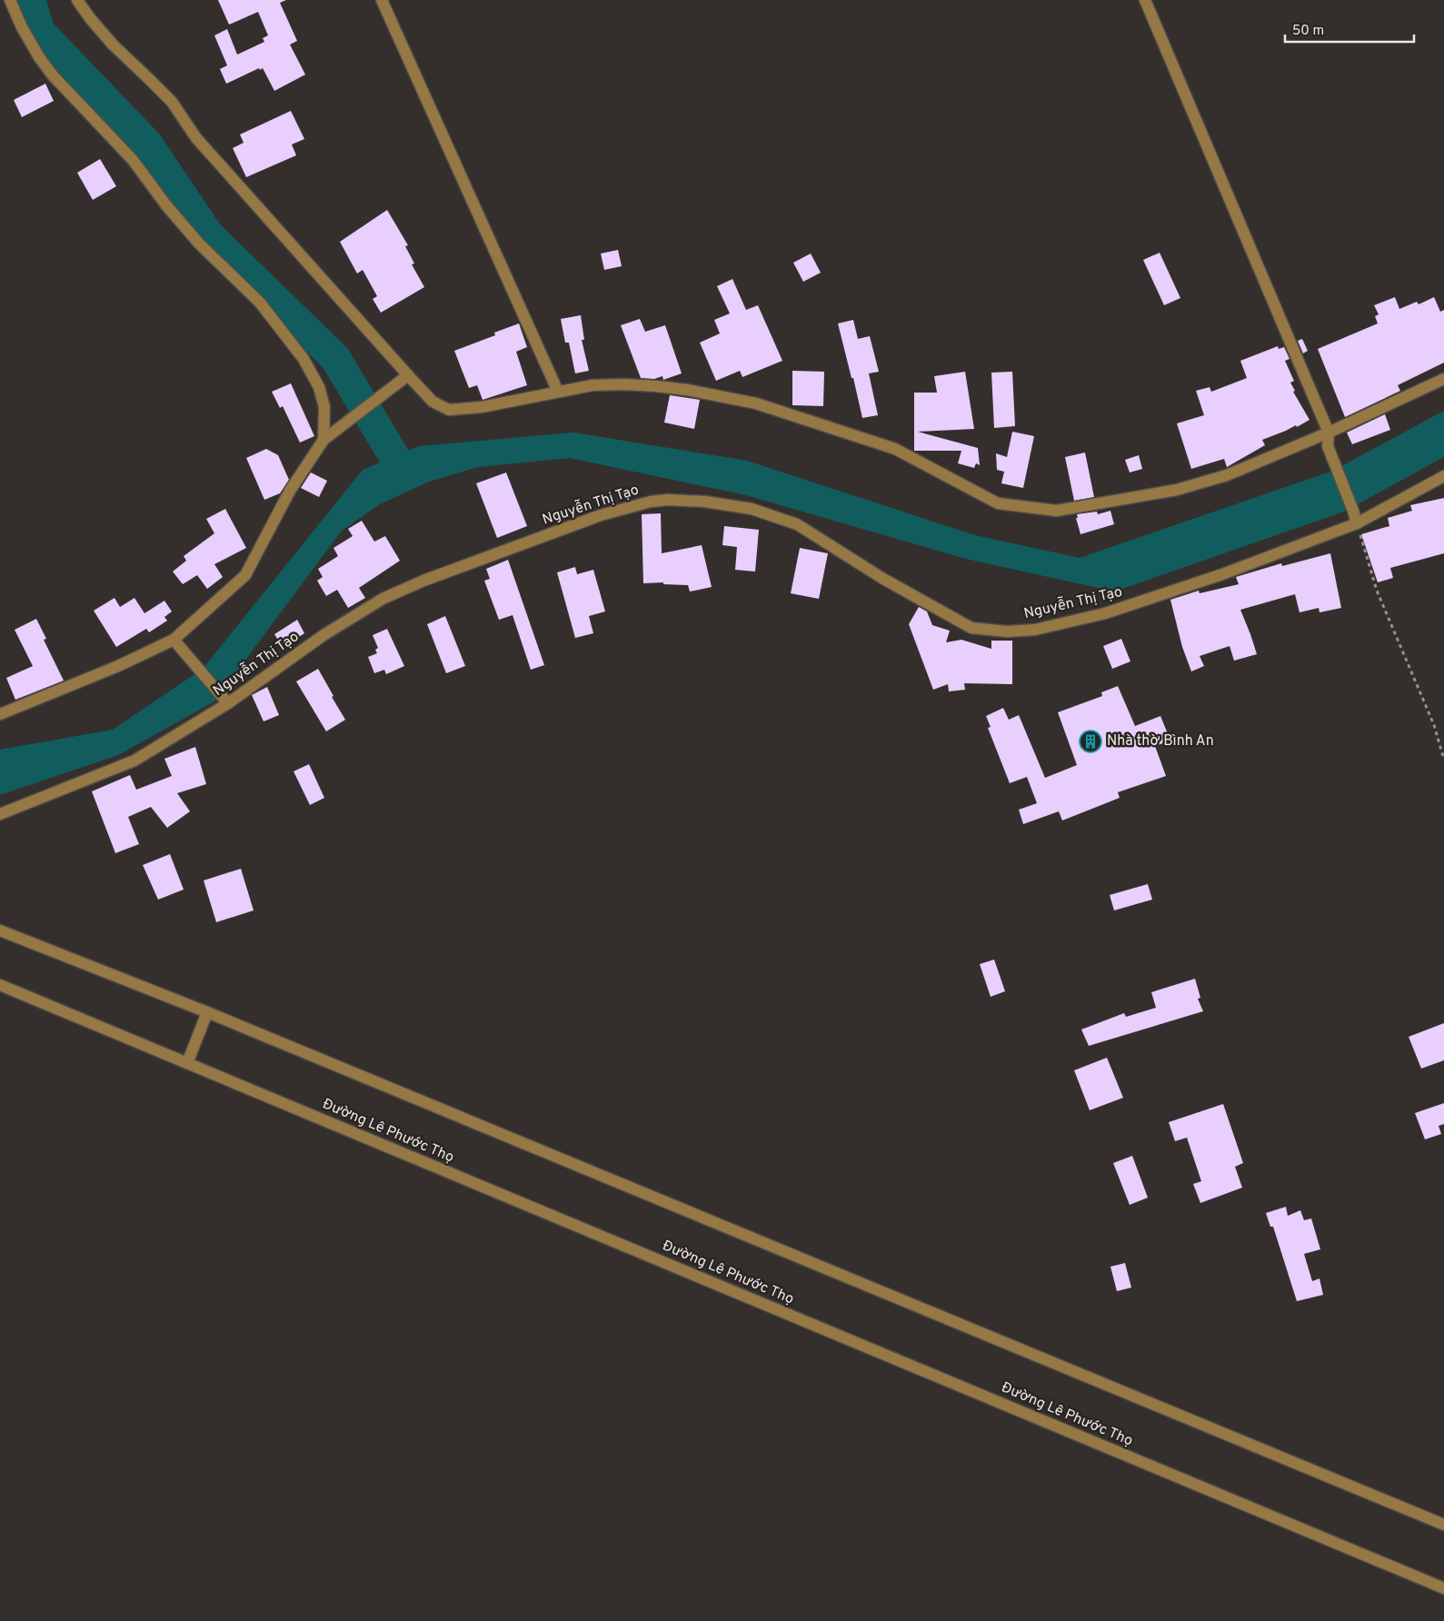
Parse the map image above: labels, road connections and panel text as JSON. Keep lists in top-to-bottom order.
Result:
{
  "streets": {
    "street": ["Nguyễn Thị Tạo", "Đường Lê Phước Thọ"]
  },
  "places": {
    "building": ["Nhà thờ Bình An"]
  },
  "scale_bar": "50 m"
}
